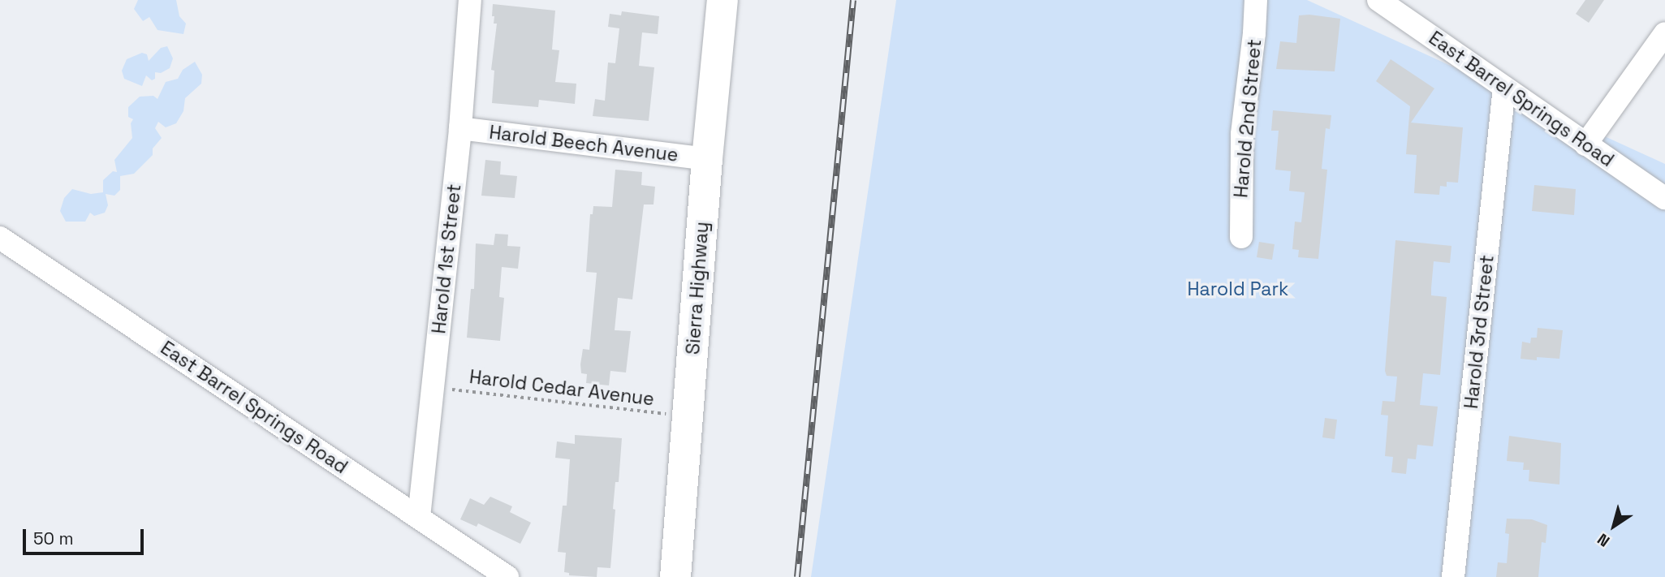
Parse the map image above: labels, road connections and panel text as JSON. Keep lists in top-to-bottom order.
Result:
{
  "streets": {
    "highway": ["Sierra Highway"],
    "street": [
      "East Barrel Springs Road",
      "Harold 2nd Street",
      "Harold Beech Avenue",
      "Harold 1st Street",
      "Harold 3rd Street"
    ],
    "path": ["Harold Cedar Avenue"]
  },
  "crossings": [
    ["East Barrel Springs Road", "Harold 1st Street"],
    ["East Barrel Springs Road", "Harold 3rd Street"],
    ["Harold Beech Avenue", "Harold 1st Street"],
    ["Harold Beech Avenue", "Sierra Highway"],
    ["Harold 1st Street", "Harold Cedar Avenue"],
    ["Sierra Highway", "Harold Cedar Avenue"]
  ],
  "parks": ["Harold Park"],
  "scale_bar": "50 m",
  "north": "bottom left"
}
